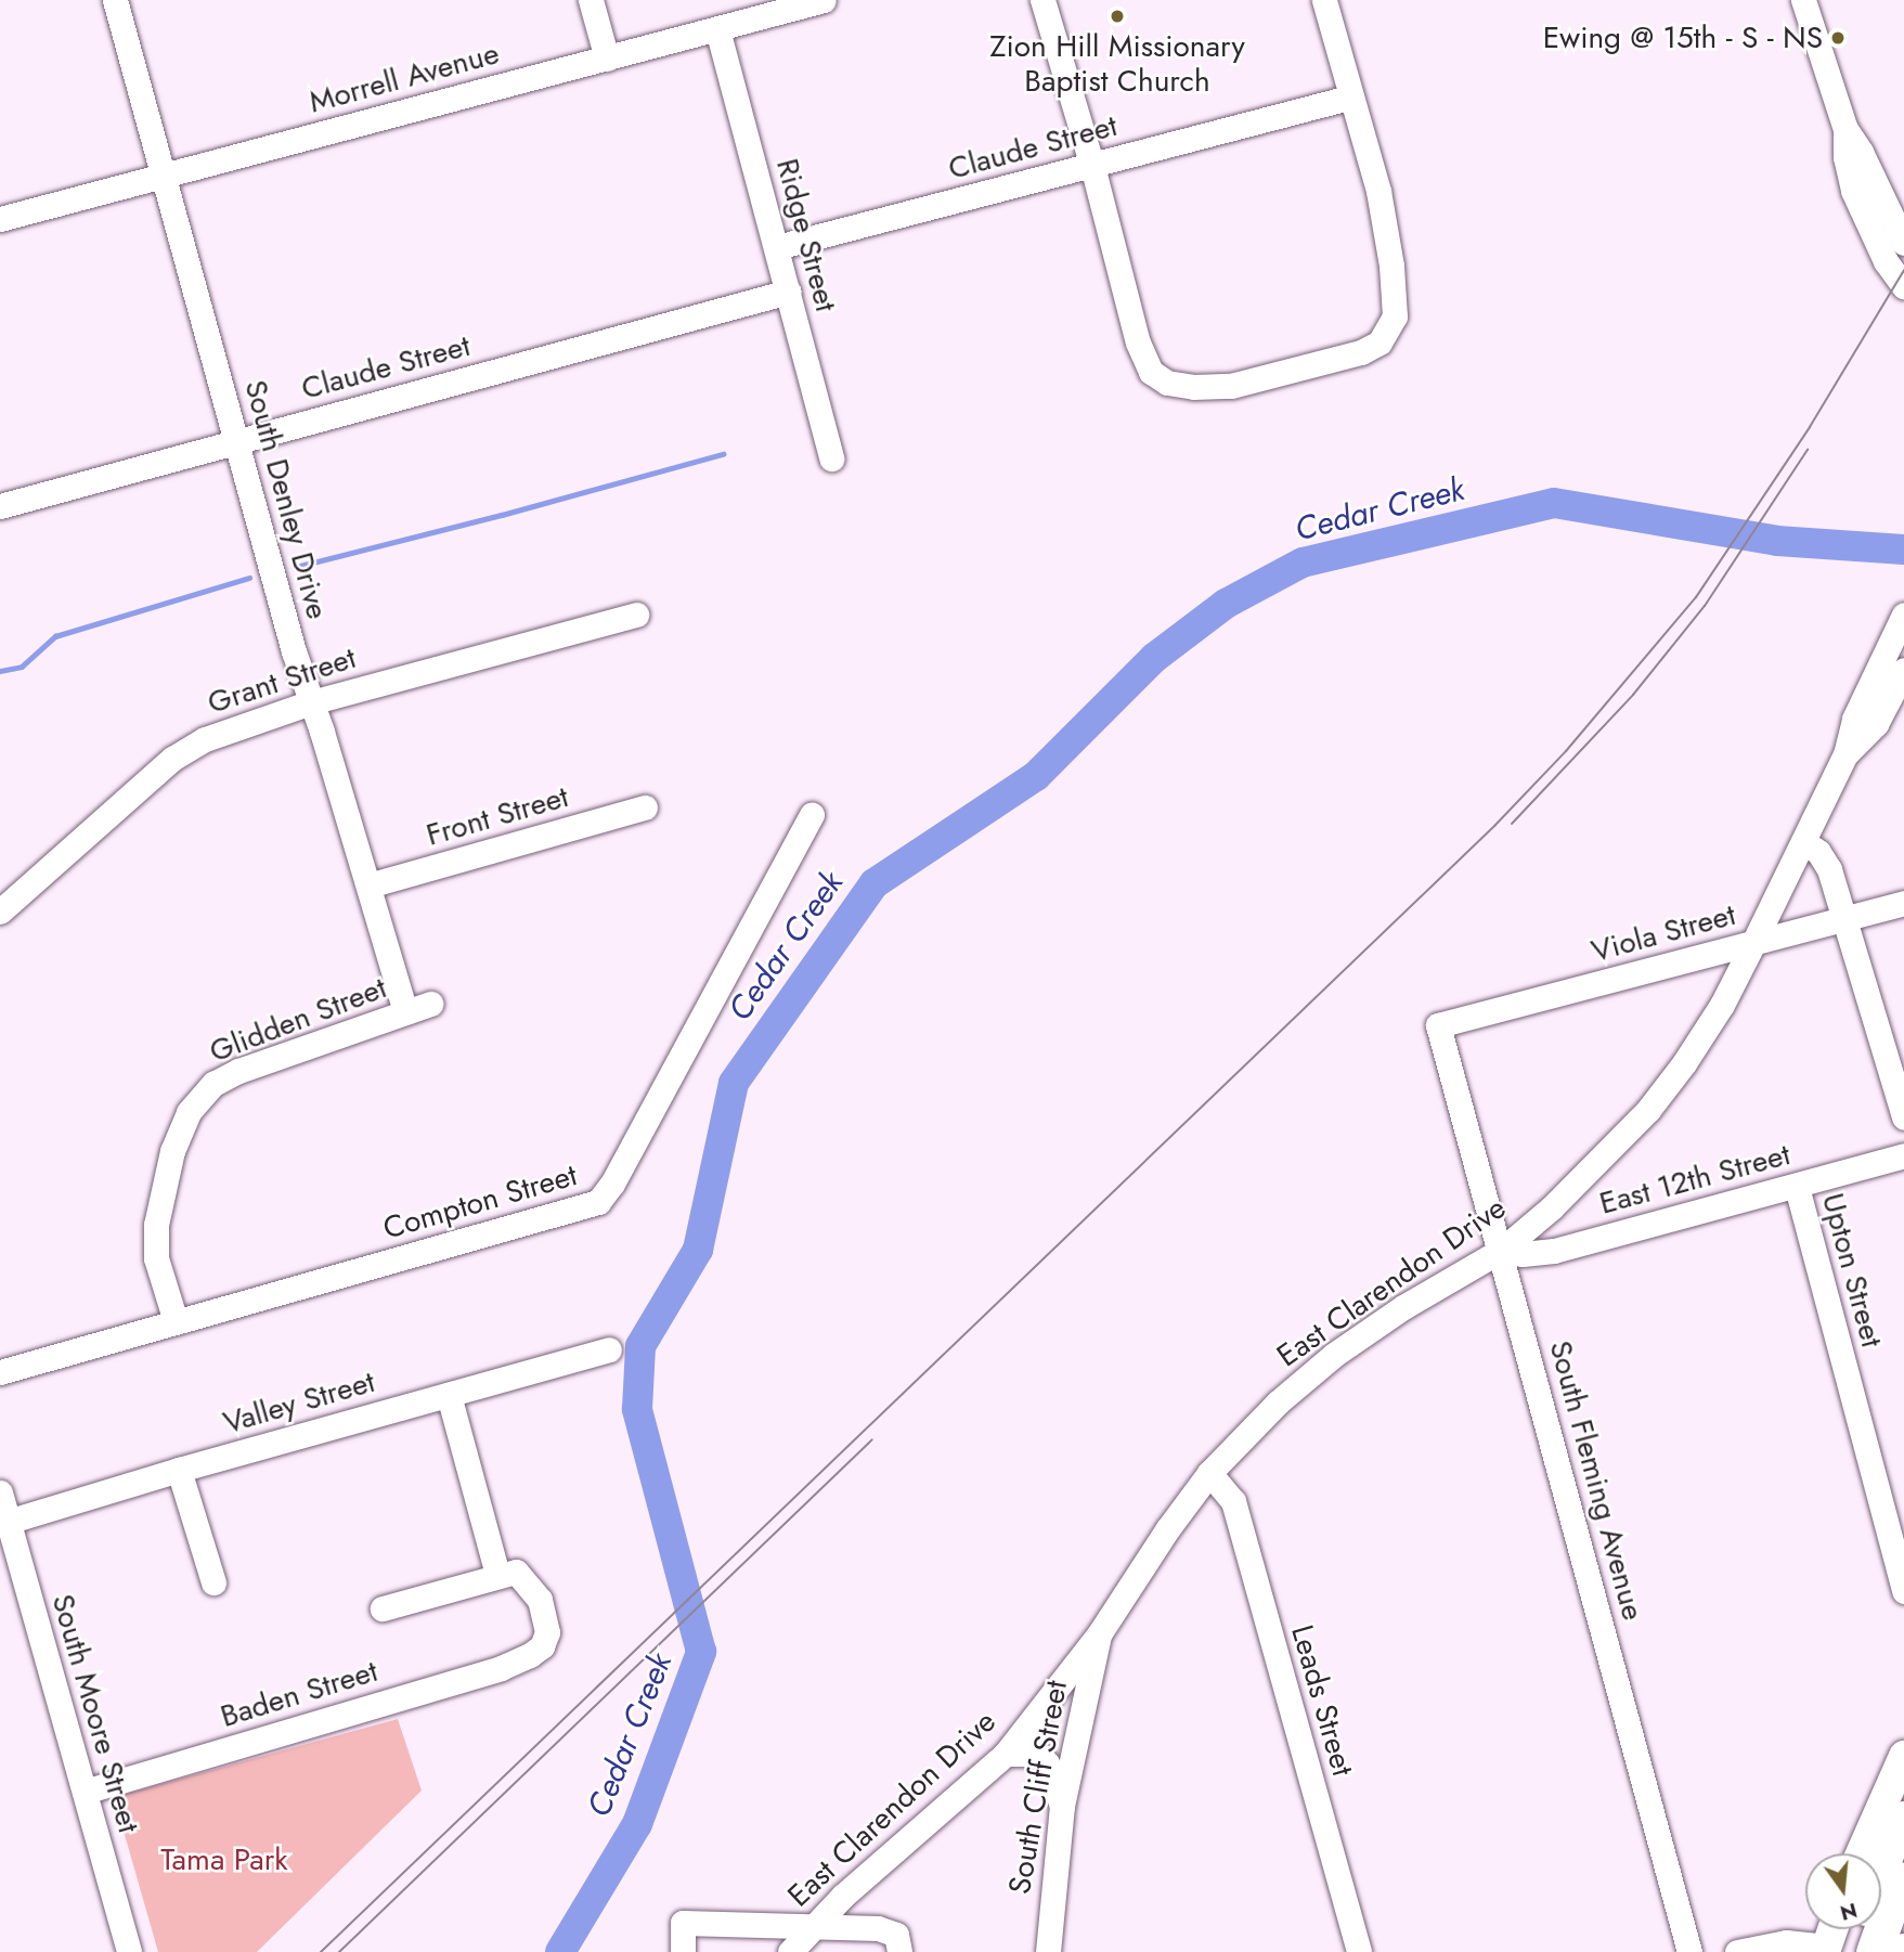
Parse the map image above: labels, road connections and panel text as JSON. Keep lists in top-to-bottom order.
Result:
{
  "streets": {
    "street": [
      "Morrell Avenue",
      "Claude Street",
      "Ridge Street",
      "South Denley Drive",
      "Grant Street",
      "Front Street",
      "Viola Street",
      "Glidden Street",
      "East 12th Street",
      "Compton Street",
      "Upton Street",
      "East Clarendon Drive",
      "Valley Street",
      "South Fleming Avenue",
      "Baden Street",
      "Leads Street",
      "South Moore Street",
      "South Cliff Street"
    ]
  },
  "crossings": [
    ["Morrell Avenue", "Ridge Street"],
    ["Morrell Avenue", "South Denley Drive"],
    ["Claude Street", "Ridge Street"],
    ["Claude Street", "South Denley Drive"],
    ["South Denley Drive", "Grant Street"],
    ["South Denley Drive", "Front Street"],
    ["South Denley Drive", "Glidden Street"],
    ["Viola Street", "East Clarendon Drive"],
    ["Viola Street", "South Fleming Avenue"],
    ["Glidden Street", "Compton Street"],
    ["East 12th Street", "Upton Street"],
    ["East 12th Street", "East Clarendon Drive"],
    ["East 12th Street", "South Fleming Avenue"],
    ["East Clarendon Drive", "South Fleming Avenue"],
    ["East Clarendon Drive", "Leads Street"],
    ["East Clarendon Drive", "South Cliff Street"],
    ["Valley Street", "South Moore Street"],
    ["Baden Street", "South Moore Street"]
  ],
  "water": ["Cedar Creek"],
  "parks": ["Tama Park"],
  "places": ["Zion Hill Missionary Baptist Church", "Ewing @ 15th - S - NS"],
  "north": "bottom"
}
